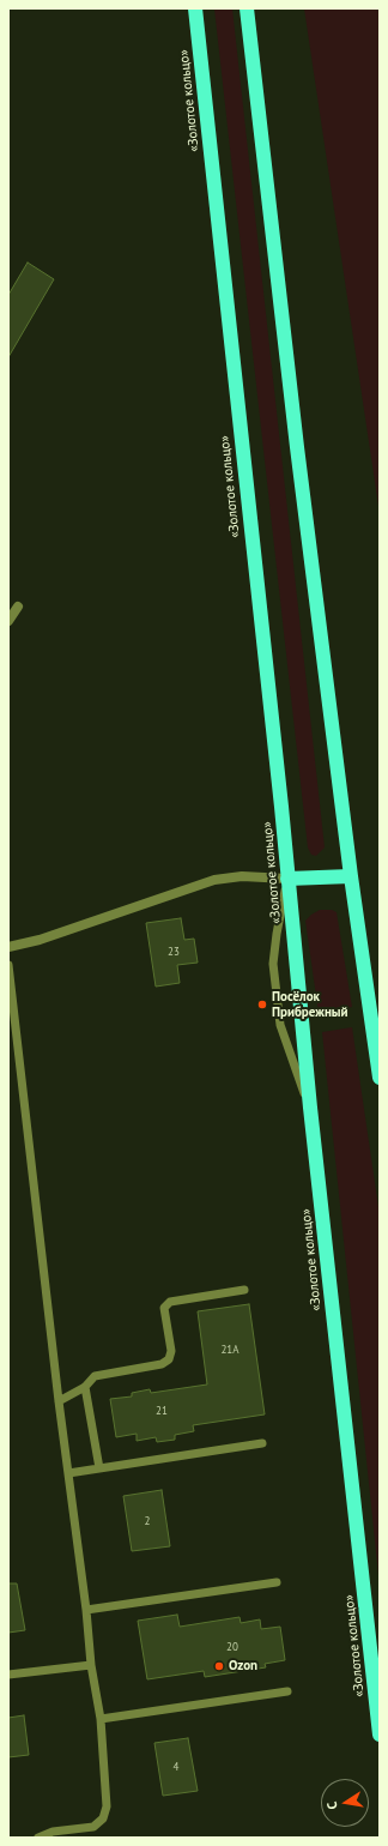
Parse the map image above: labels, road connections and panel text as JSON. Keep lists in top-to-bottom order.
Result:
{
  "streets": {
    "highway": ["«Золотое кольцо»"]
  },
  "places": ["Посёлок Прибрежный", "Ozon"],
  "house_numbers": [
    "23",
    "21А",
    "21",
    "2",
    "20",
    "4"
  ],
  "north": "left"
}
